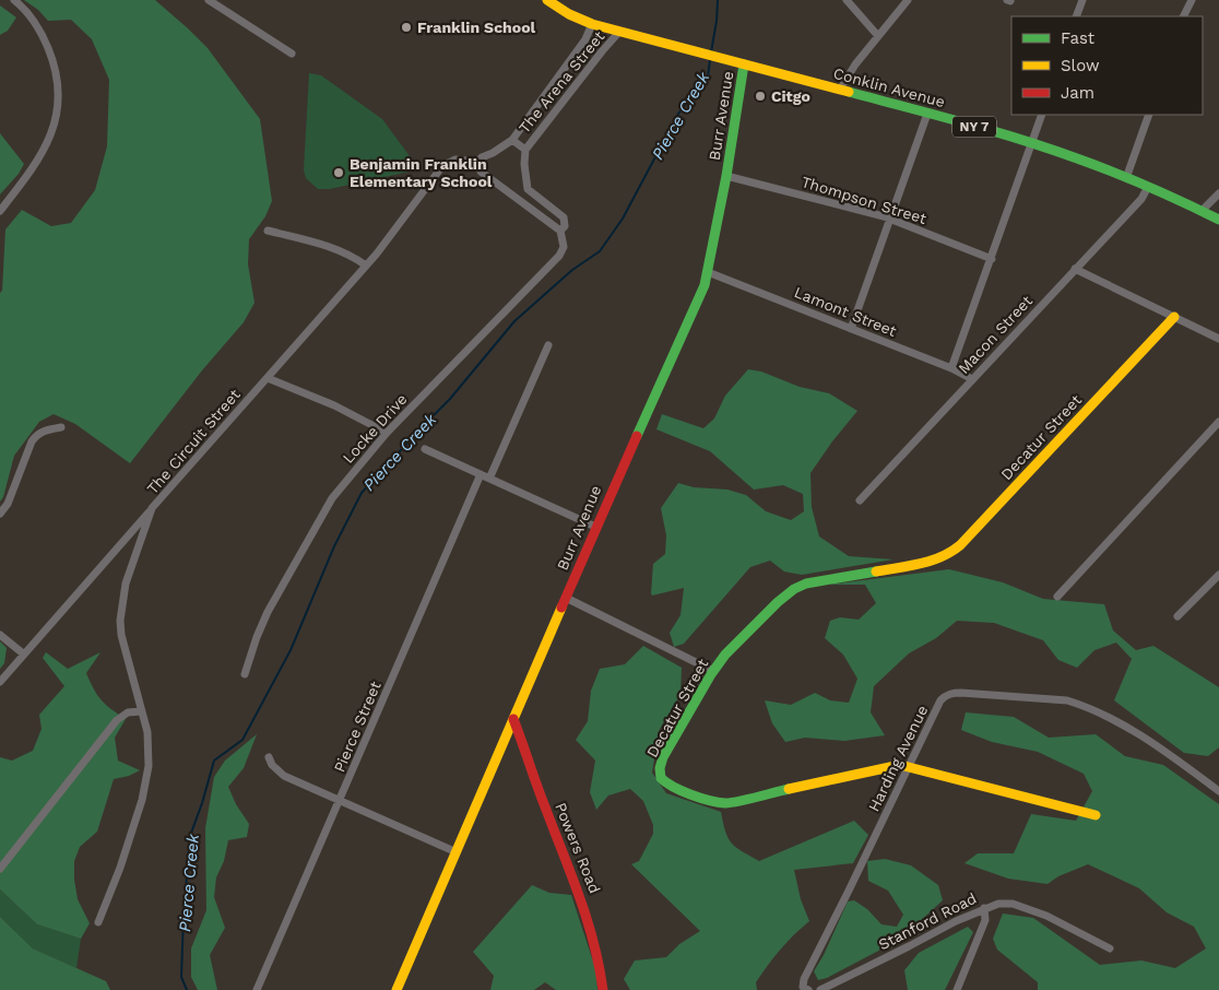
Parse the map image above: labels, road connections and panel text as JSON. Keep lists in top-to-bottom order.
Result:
{
  "streets": {
    "street": [
      "The Arena Street",
      "Conklin Avenue",
      "Burr Avenue",
      "NY 7",
      "Thompson Street",
      "Lamont Street",
      "Macon Street",
      "Locke Drive",
      "Decatur Street",
      "The Circuit Street",
      "Pierce Street",
      "Harding Avenue",
      "Powers Road",
      "Stanford Road"
    ]
  },
  "crossings": [
    ["The Arena Street", "Conklin Avenue"],
    ["The Arena Street", "The Circuit Street"],
    ["Conklin Avenue", "Burr Avenue"],
    ["Conklin Avenue", "Macon Street"],
    ["Burr Avenue", "Thompson Street"],
    ["Burr Avenue", "Lamont Street"],
    ["Burr Avenue", "Powers Road"],
    ["Lamont Street", "Macon Street"],
    ["Decatur Street", "Harding Avenue"]
  ],
  "water": ["Pierce Creek"],
  "places": ["Franklin School", "Citgo", "Benjamin Franklin Elementary School"],
  "legend": ["Fast", "Slow", "Jam"]
}
